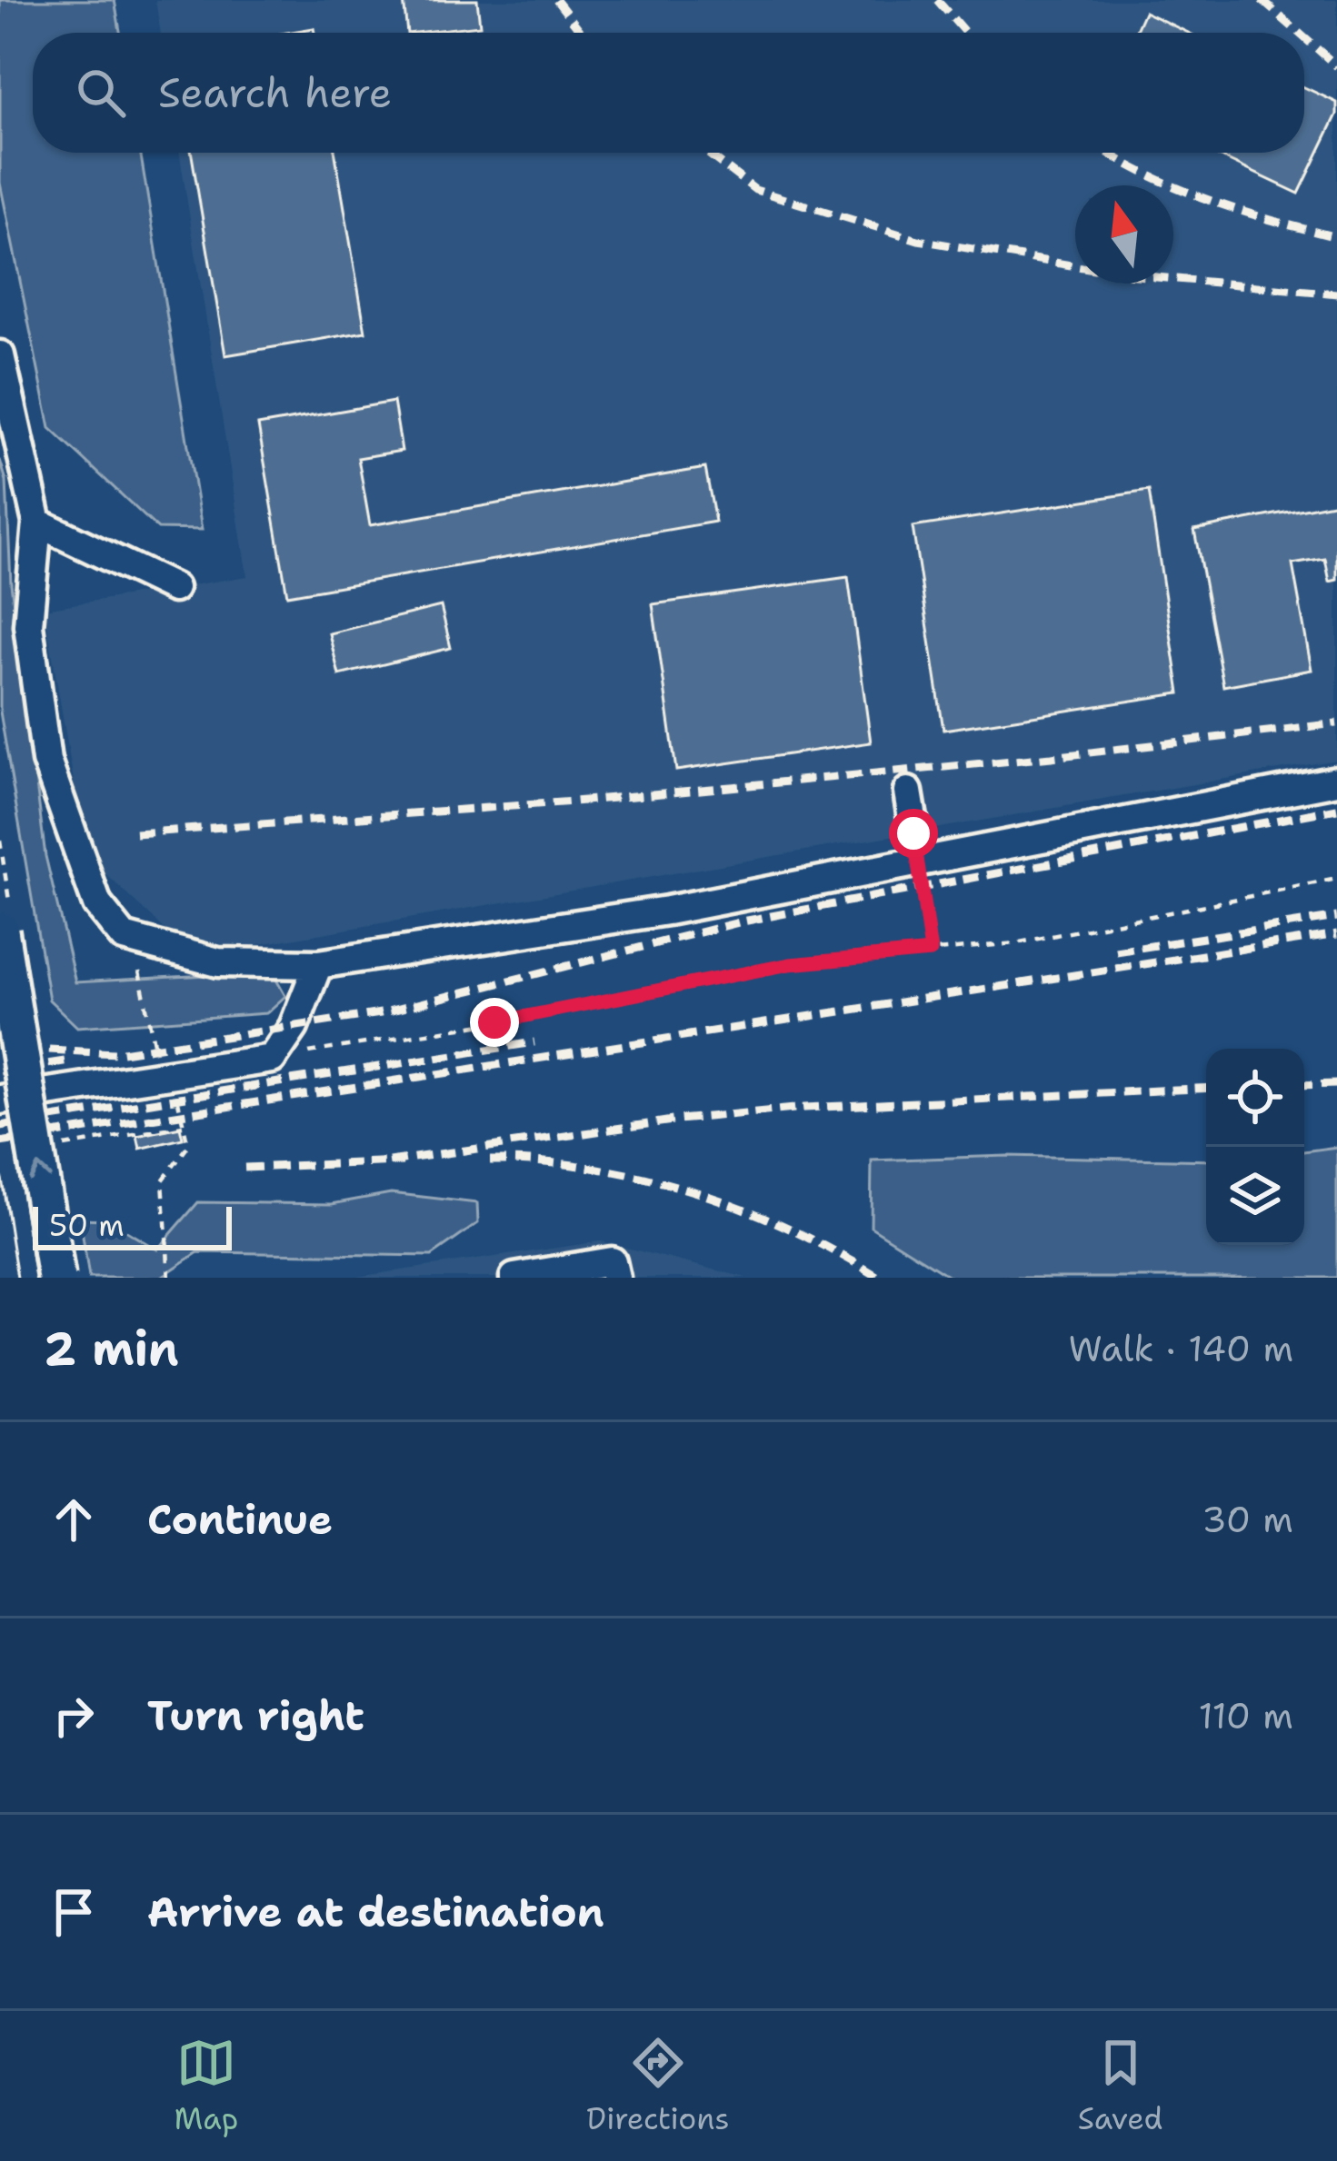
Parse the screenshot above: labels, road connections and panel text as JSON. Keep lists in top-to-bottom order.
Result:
{
  "scale_bar": "50 m",
  "north": "top",
  "page": {
    "search": "Search here",
    "scale": "50 m",
    "heading": ["2 min", "Walk · 140 m"],
    "list": [
      ["Continue", "30 m"],
      ["Turn right", "110 m"],
      "Arrive at destination"
    ],
    "nav": ["Map", "Directions", "Saved"]
  }
}
